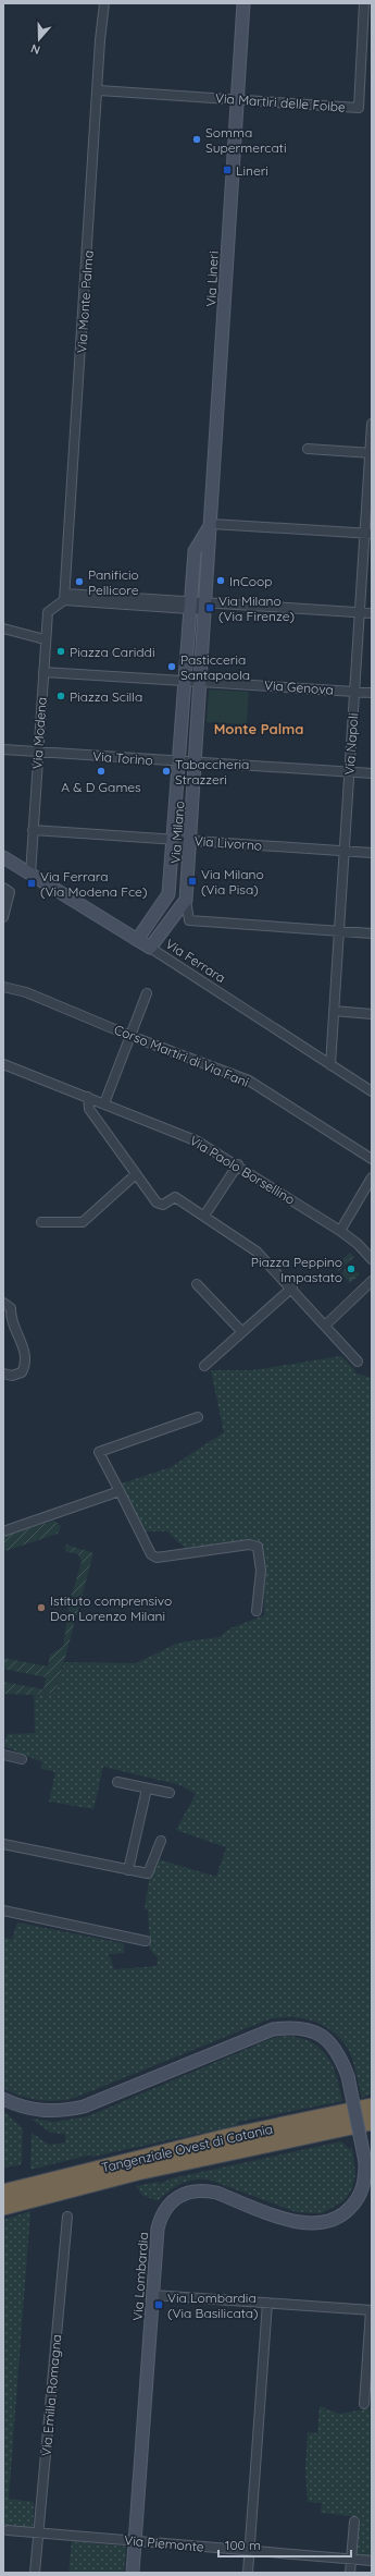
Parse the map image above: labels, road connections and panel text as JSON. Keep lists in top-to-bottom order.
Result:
{
  "streets": {
    "highway": ["Tangenziale Ovest di Catania"],
    "street": [
      "Via Martiri delle Foibe",
      "Via Lineri",
      "Via Monte Palma",
      "Via Genova",
      "Via Modena",
      "Via Napoli",
      "Via Torino",
      "Via Milano",
      "Via Livorno",
      "Via Ferrara",
      "Corso Martiri di Via Fani",
      "Via Paolo Borsellino",
      "Via Lombardia",
      "Via Emilia Romagna",
      "Via Piemonte"
    ]
  },
  "crossings": [
    ["Via Martiri delle Foibe", "Via Lineri"],
    ["Via Martiri delle Foibe", "Via Monte Palma"],
    ["Via Lineri", "Via Milano"],
    ["Via Monte Palma", "Via Modena"],
    ["Via Genova", "Via Modena"],
    ["Via Genova", "Via Napoli"],
    ["Via Genova", "Via Milano"],
    ["Via Modena", "Via Torino"],
    ["Via Modena", "Via Livorno"],
    ["Via Modena", "Via Ferrara"],
    ["Via Napoli", "Via Torino"],
    ["Via Napoli", "Via Livorno"],
    ["Via Napoli", "Via Ferrara"],
    ["Via Torino", "Via Milano"],
    ["Via Milano", "Via Livorno"],
    ["Via Milano", "Via Ferrara"],
    ["Via Lombardia", "Via Piemonte"],
    ["Via Emilia Romagna", "Via Piemonte"]
  ],
  "districts": ["Monte Palma"],
  "places": {
    "other": [
      "Somma Supermercati",
      "InCoop",
      "Panificio Pellicore",
      "Piazza Cariddi",
      "Pasticceria Santapaola",
      "Piazza Scilla",
      "A & D Games",
      "Tabaccheria Strazzeri",
      "Piazza Peppino Impastato",
      "Istituto comprensivo Don Lorenzo Milani"
    ],
    "transit": [
      "Lineri",
      "Via Milano (Via Firenze)",
      "Via Milano (Via Pisa)",
      "Via Ferrara (Via Modena Fce)",
      "Via Lombardia (Via Basilicata)"
    ]
  },
  "scale_bar": "100 m",
  "north": "bottom"
}
